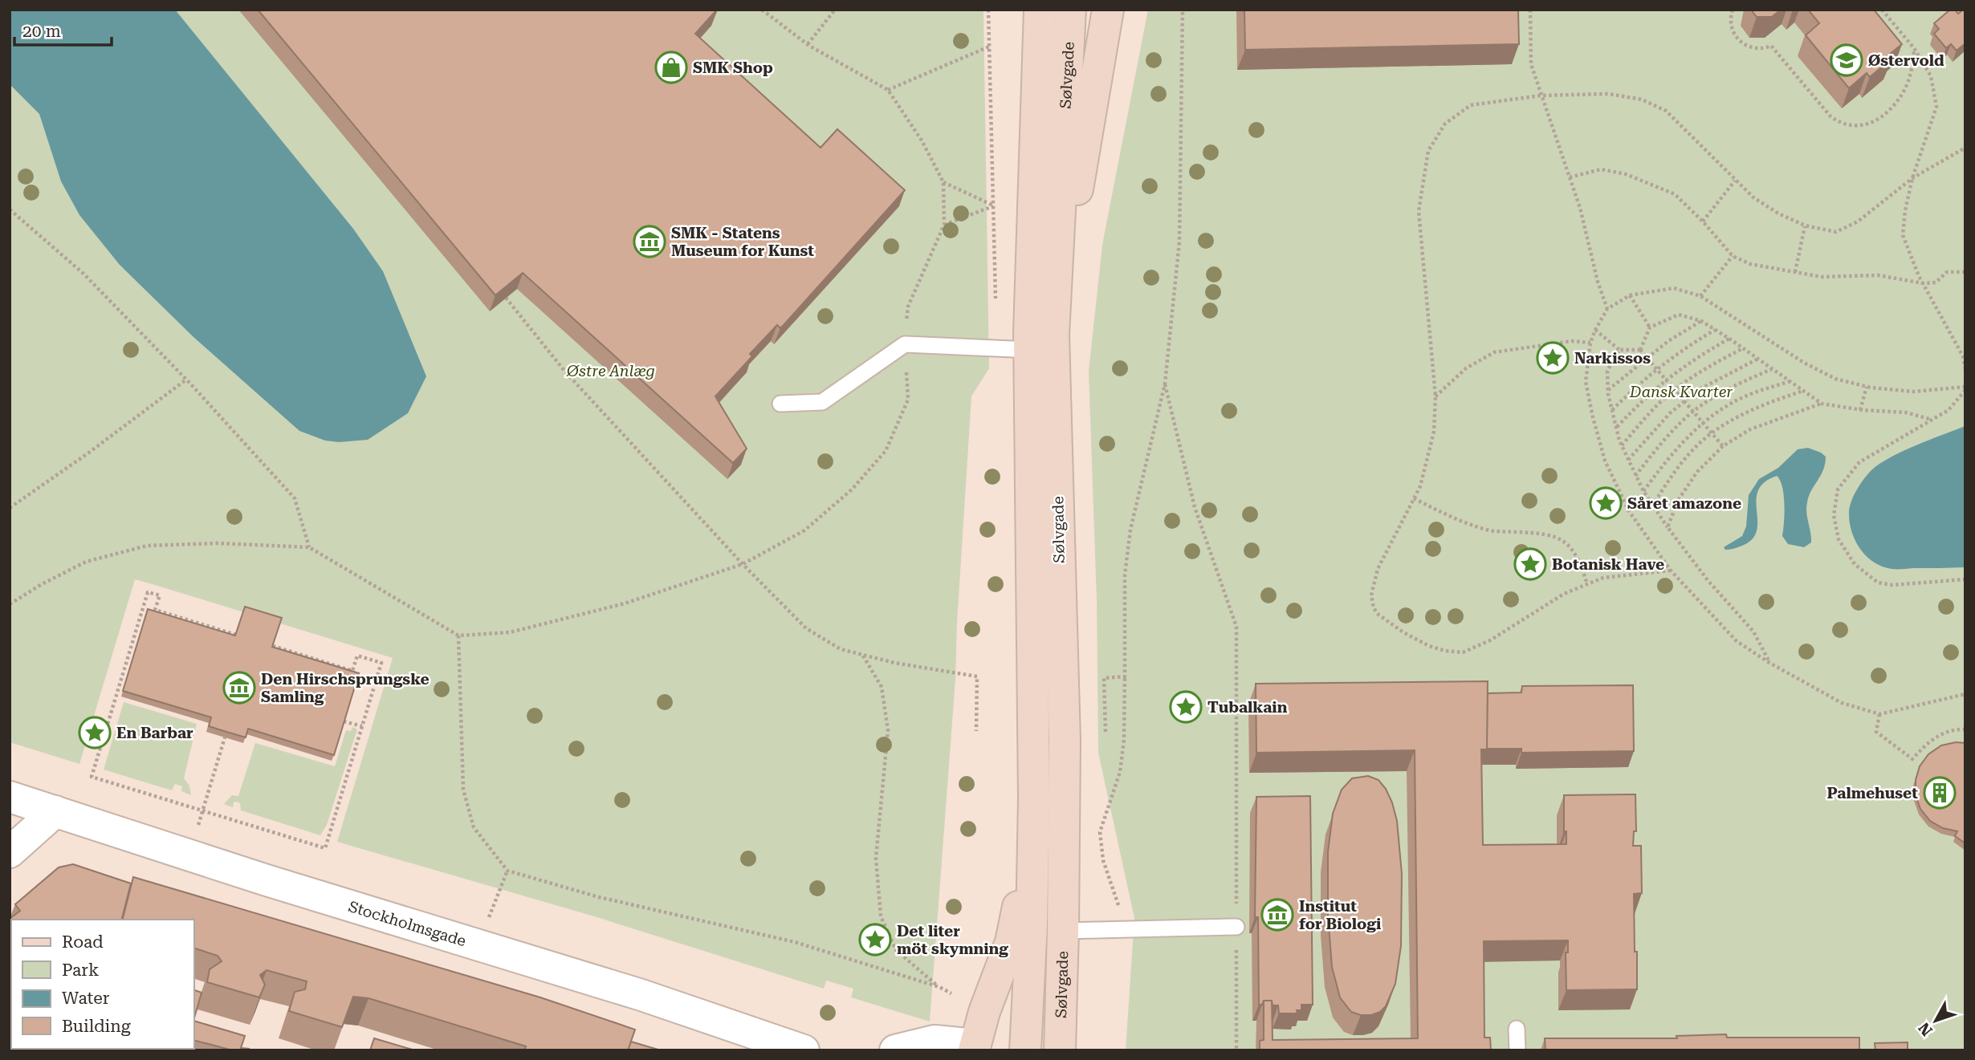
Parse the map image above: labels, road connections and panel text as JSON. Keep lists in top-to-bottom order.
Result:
{
  "streets": {
    "street": ["Sølvgade", "Stockholmsgade"]
  },
  "parks": ["Østre Anlæg", "Dansk Kvarter"],
  "places": {
    "school or university": ["Østervold"],
    "shop": ["SMK Shop"],
    "museum": ["SMK - Statens Museum for Kunst", "Den Hirschsprungske Samling", "Institut for Biologi"],
    "place": [
      "Narkissos",
      "Såret amazone",
      "Botanisk Have",
      "Tubalkain",
      "En Barbar",
      "Det liter möt skymning"
    ],
    "building": ["Palmehuset"]
  },
  "legend": [
    "Road",
    "Park",
    "Water",
    "Building"
  ],
  "scale_bar": "20 m",
  "north": "bottom left"
}
